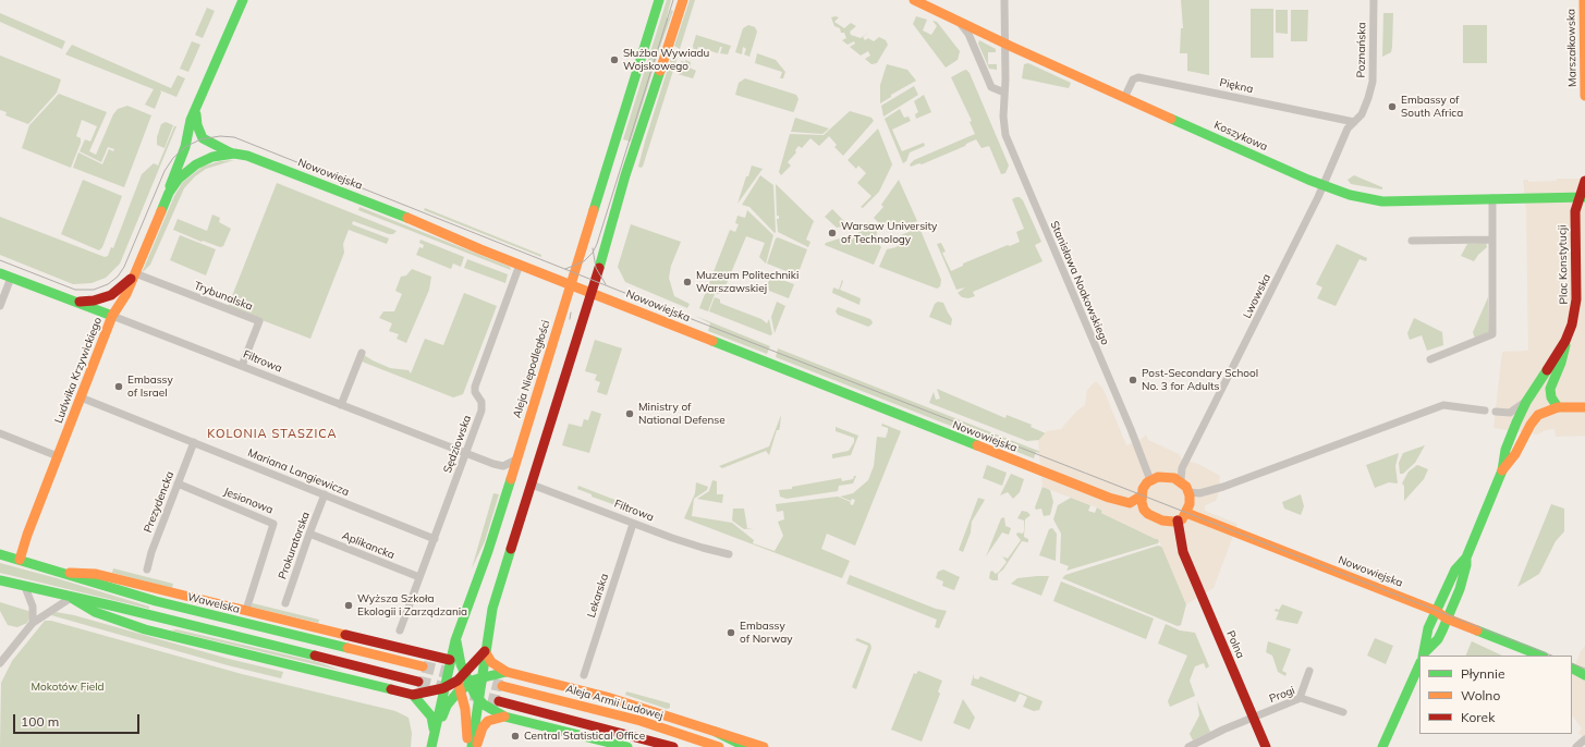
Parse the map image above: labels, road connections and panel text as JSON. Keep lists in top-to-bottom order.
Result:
{
  "streets": {
    "main road": [
      "Marszałkowska",
      "Koszykowa",
      "Nowowiejska",
      "Plac Konstytucji",
      "Filtrowa",
      "Aleja Niepodległości",
      "Ludwika Krzywickiego",
      "Wawelska",
      "Polna",
      "Aleja Armii Ludowej"
    ],
    "street": [
      "Poznańska",
      "Piękna",
      "Stanisława Noakowskiego",
      "Trybunalska",
      "Lwowska",
      "Sędziowska",
      "Mariana Langiewicza",
      "Jesionowa",
      "Prezydencka",
      "Prokuratorska",
      "Aplikancka",
      "Lekarska",
      "Progi"
    ]
  },
  "crossings": [
    ["Poznańska", "Piękna"],
    ["Poznańska", "Lwowska"],
    ["Piękna", "Koszykowa"],
    ["Piękna", "Lwowska"],
    ["Koszykowa", "Plac Konstytucji"],
    ["Koszykowa", "Stanisława Noakowskiego"],
    ["Koszykowa", "Lwowska"],
    ["Nowowiejska", "Stanisława Noakowskiego"],
    ["Nowowiejska", "Lwowska"],
    ["Nowowiejska", "Aleja Niepodległości"],
    ["Nowowiejska", "Ludwika Krzywickiego"],
    ["Nowowiejska", "Sędziowska"],
    ["Nowowiejska", "Polna"],
    ["Stanisława Noakowskiego", "Lwowska"],
    ["Stanisława Noakowskiego", "Polna"],
    ["Trybunalska", "Filtrowa"],
    ["Trybunalska", "Ludwika Krzywickiego"],
    ["Lwowska", "Polna"],
    ["Filtrowa", "Aleja Niepodległości"],
    ["Filtrowa", "Ludwika Krzywickiego"],
    ["Filtrowa", "Sędziowska"],
    ["Filtrowa", "Lekarska"],
    ["Ludwika Krzywickiego", "Mariana Langiewicza"],
    ["Ludwika Krzywickiego", "Wawelska"],
    ["Sędziowska", "Mariana Langiewicza"],
    ["Sędziowska", "Aplikancka"],
    ["Mariana Langiewicza", "Prezydencka"],
    ["Mariana Langiewicza", "Prokuratorska"],
    ["Jesionowa", "Prezydencka"],
    ["Prokuratorska", "Aplikancka"],
    ["Polna", "Progi"]
  ],
  "districts": ["KOLONIA STASZICA"],
  "parks": ["Mokotów Field"],
  "places": [
    "Służba Wywiadu Wojskowego",
    "Embassy of South Africa",
    "Warsaw University of Technology",
    "Muzeum Politechniki Warszawskiej",
    "Post-Secondary School No. 3 for Adults",
    "Embassy of Israel",
    "Ministry of National Defense",
    "Wyższa Szkoła Ekologii i Zarządzania",
    "Embassy of Norway",
    "Central Statistical Office"
  ],
  "legend": ["Płynnie", "Wolno", "Korek"],
  "scale_bar": "100 m"
}
